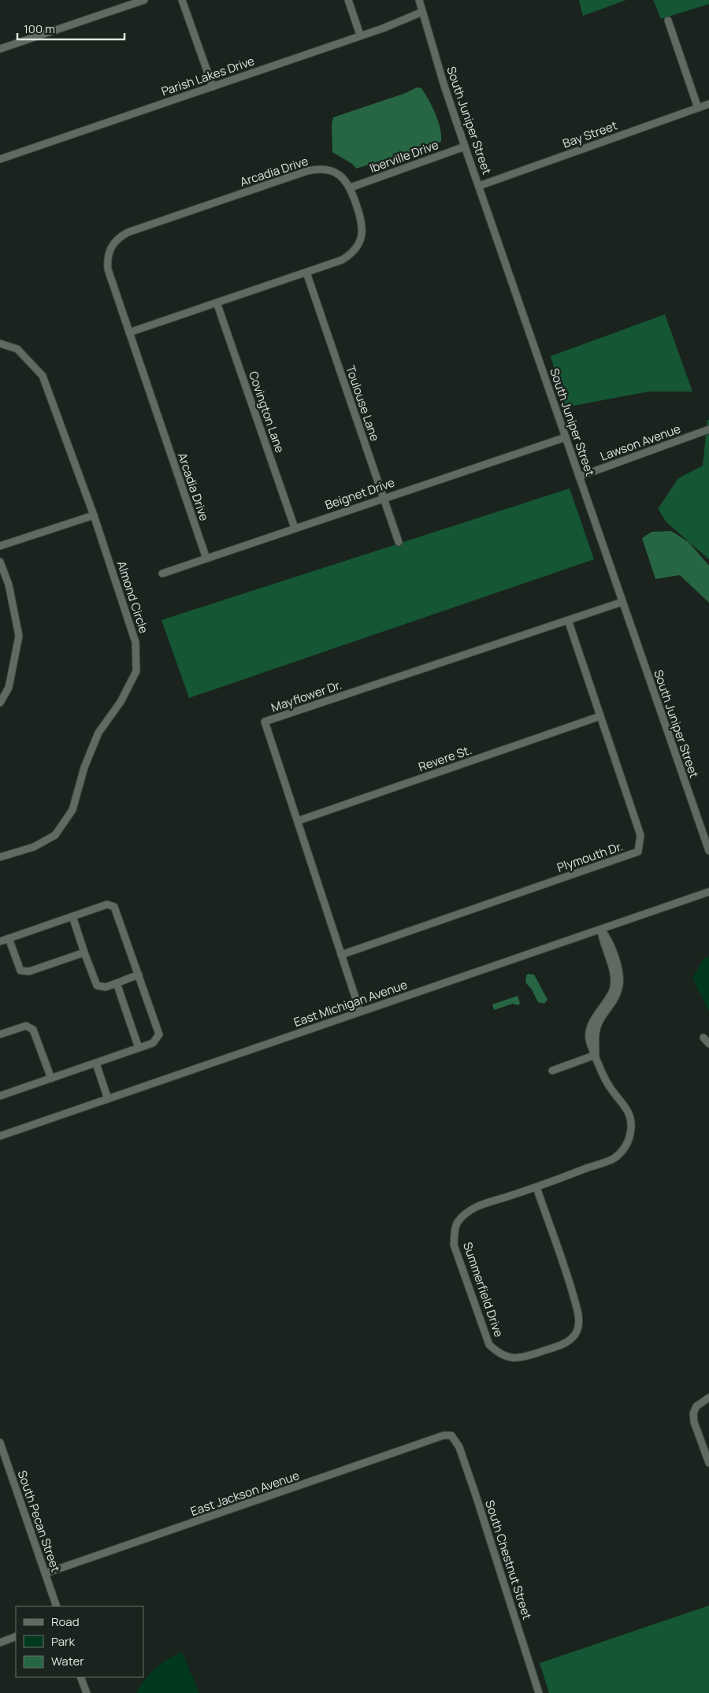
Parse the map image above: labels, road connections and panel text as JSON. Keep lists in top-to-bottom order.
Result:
{
  "streets": {
    "street": [
      "Parish Lakes Drive",
      "South Juniper Street",
      "Bay Street",
      "Iberville Drive",
      "Arcadia Drive",
      "Toulouse Lane",
      "Covington Lane",
      "Lawson Avenue",
      "Beignet Drive",
      "Almond Circle",
      "Mayflower Dr.",
      "Revere St.",
      "Plymouth Dr.",
      "East Michigan Avenue",
      "Summerfield Drive",
      "East Jackson Avenue",
      "South Pecan Street",
      "South Chestnut Street"
    ]
  },
  "crossings": [
    ["Parish Lakes Drive", "South Juniper Street"],
    ["South Juniper Street", "Bay Street"],
    ["South Juniper Street", "Iberville Drive"],
    ["South Juniper Street", "Lawson Avenue"],
    ["South Juniper Street", "Beignet Drive"],
    ["South Juniper Street", "Mayflower Dr."],
    ["Iberville Drive", "Arcadia Drive"],
    ["Arcadia Drive", "Toulouse Lane"],
    ["Arcadia Drive", "Covington Lane"],
    ["Arcadia Drive", "Beignet Drive"],
    ["Toulouse Lane", "Beignet Drive"],
    ["Covington Lane", "Beignet Drive"],
    ["Mayflower Dr.", "Revere St."],
    ["Mayflower Dr.", "Plymouth Dr."],
    ["Mayflower Dr.", "East Michigan Avenue"],
    ["Revere St.", "Plymouth Dr."],
    ["East Michigan Avenue", "Summerfield Drive"],
    ["East Jackson Avenue", "South Pecan Street"],
    ["East Jackson Avenue", "South Chestnut Street"]
  ],
  "legend": ["Road", "Park", "Water"],
  "scale_bar": "100 m"
}
